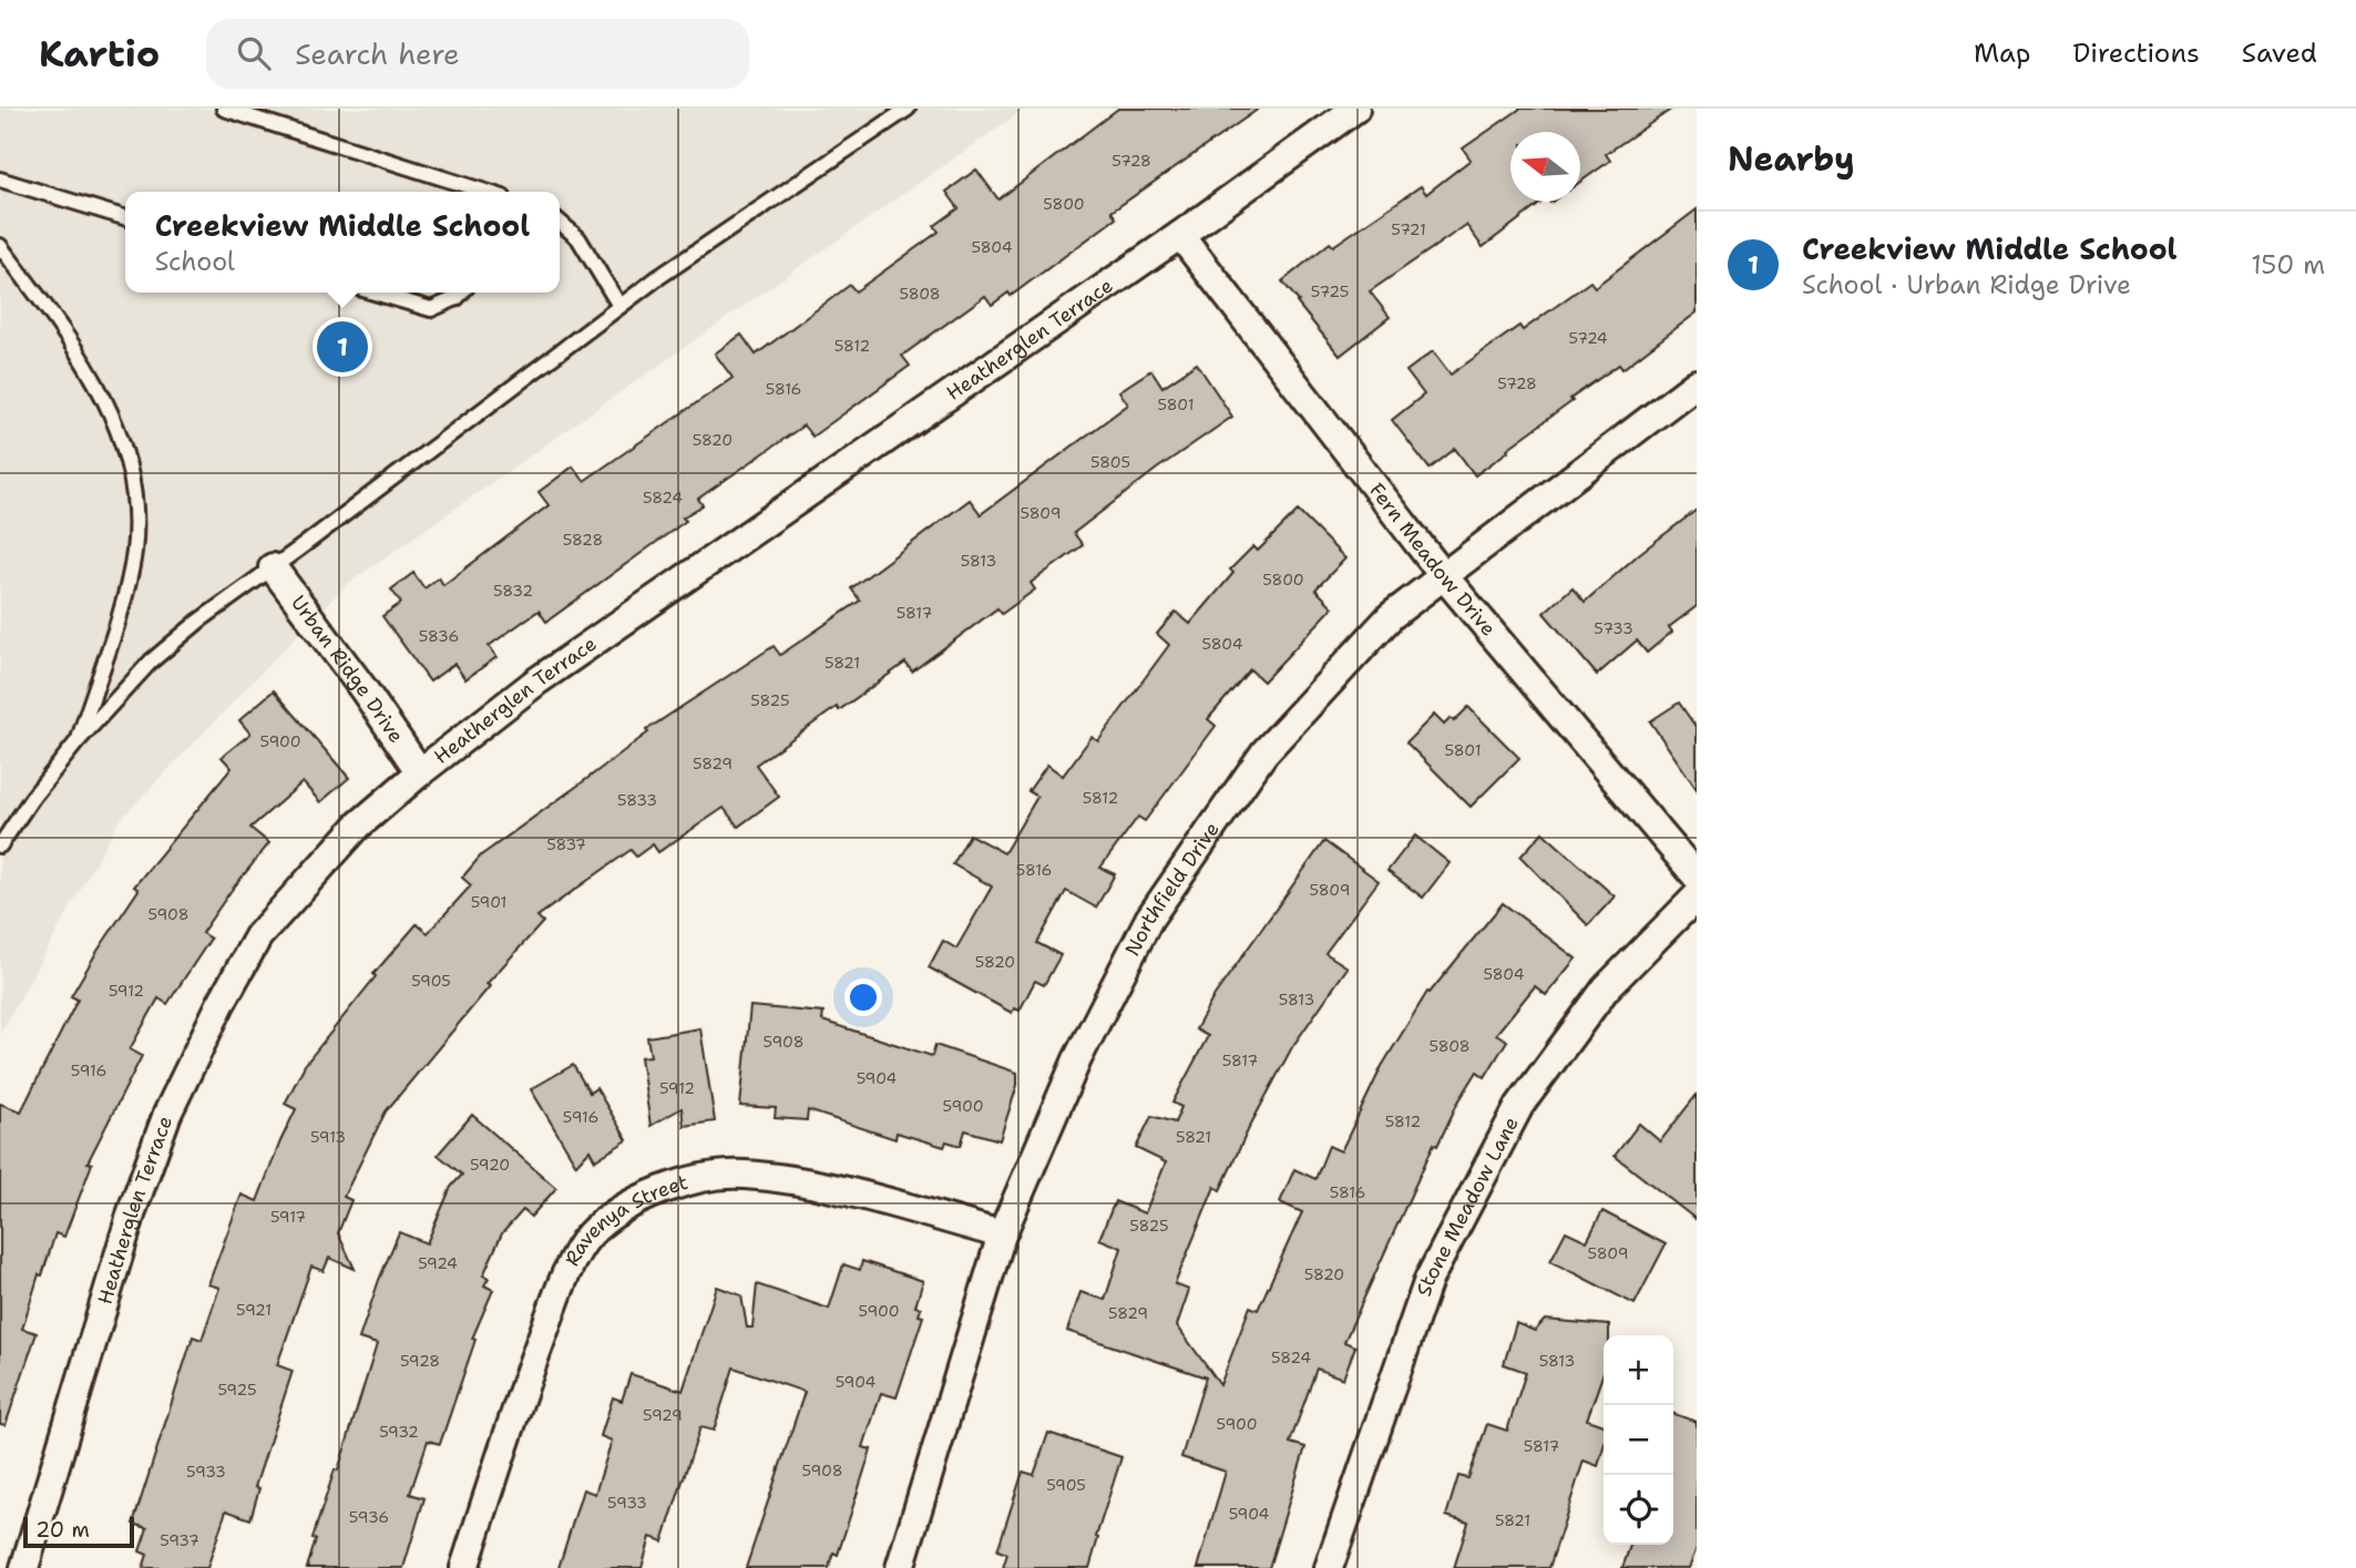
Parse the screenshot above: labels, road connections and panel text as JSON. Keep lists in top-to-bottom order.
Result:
{
  "streets": {
    "street": [
      "Heatherglen Terrace",
      "Fern Meadow Drive",
      "Urban Ridge Drive",
      "Northfield Drive",
      "Stone Meadow Lane",
      "Ravenya Street"
    ]
  },
  "crossings": [
    ["Heatherglen Terrace", "Fern Meadow Drive"],
    ["Heatherglen Terrace", "Urban Ridge Drive"],
    ["Fern Meadow Drive", "Northfield Drive"],
    ["Northfield Drive", "Ravenya Street"]
  ],
  "house_numbers": [
    "5728",
    "5800",
    "5721",
    "5804",
    "5725",
    "5808",
    "5724",
    "5812",
    "5728",
    "5816",
    "5801",
    "5820",
    "5805",
    "5824",
    "5809",
    "5828",
    "5813",
    "5800",
    "5832",
    "5817",
    "5733",
    "5836",
    "5804",
    "5821",
    "5825",
    "5900",
    "5801",
    "5829",
    "5812",
    "5833",
    "5837",
    "5816",
    "5809",
    "5901",
    "5908",
    "5820",
    "5804",
    "5905",
    "5912",
    "5813",
    "5908",
    "5808",
    "5817",
    "5916",
    "5904",
    "5912",
    "5900",
    "5916",
    "5812",
    "5913",
    "5821",
    "5920",
    "5816",
    "5917",
    "5825",
    "5809",
    "5924",
    "5820",
    "5921",
    "5900",
    "5829",
    "5824",
    "5928",
    "5813",
    "5904",
    "5925",
    "5929",
    "5900",
    "5932",
    "5817",
    "5908",
    "5933",
    "5905",
    "5933",
    "5904",
    "5936",
    "5821",
    "5937"
  ],
  "scale_bar": "20 m",
  "north": "left",
  "page": {
    "header": "Kartio",
    "search": "Search here",
    "nav": ["Map", "Directions", "Saved"],
    "heading": "Nearby",
    "popup": ["Creekview Middle School", "School"],
    "list": [
      {
        "mark": "1",
        "name": "Creekview Middle School",
        "note": "School · Urban Ridge Drive",
        "value": "150 m"
      }
    ],
    "pins": "1",
    "map_buttons": ["+", "−"],
    "scale": "20 m"
  }
}
